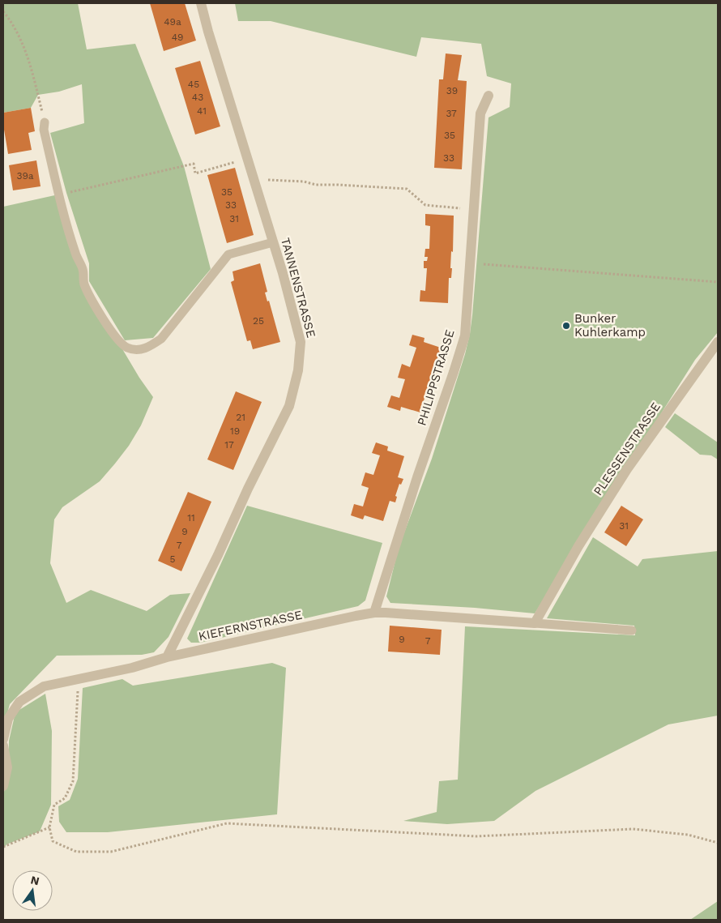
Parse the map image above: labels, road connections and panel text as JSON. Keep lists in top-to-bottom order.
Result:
{
  "streets": {
    "street": [
      "TANNENSTRASSE",
      "PHILIPPSTRASSE",
      "PLESSENSTRASSE",
      "KIEFERNSTRASSE"
    ]
  },
  "crossings": [
    ["TANNENSTRASSE", "KIEFERNSTRASSE"],
    ["PHILIPPSTRASSE", "KIEFERNSTRASSE"],
    ["PLESSENSTRASSE", "KIEFERNSTRASSE"]
  ],
  "places": ["Bunker Kuhlerkamp"],
  "house_numbers": [
    "49a",
    "49",
    "45",
    "39",
    "43",
    "41",
    "37",
    "35",
    "33",
    "39a",
    "35",
    "33",
    "31",
    "25",
    "21",
    "19",
    "17",
    "11",
    "31",
    "9",
    "7",
    "5",
    "9",
    "7"
  ],
  "north": "top"
}
